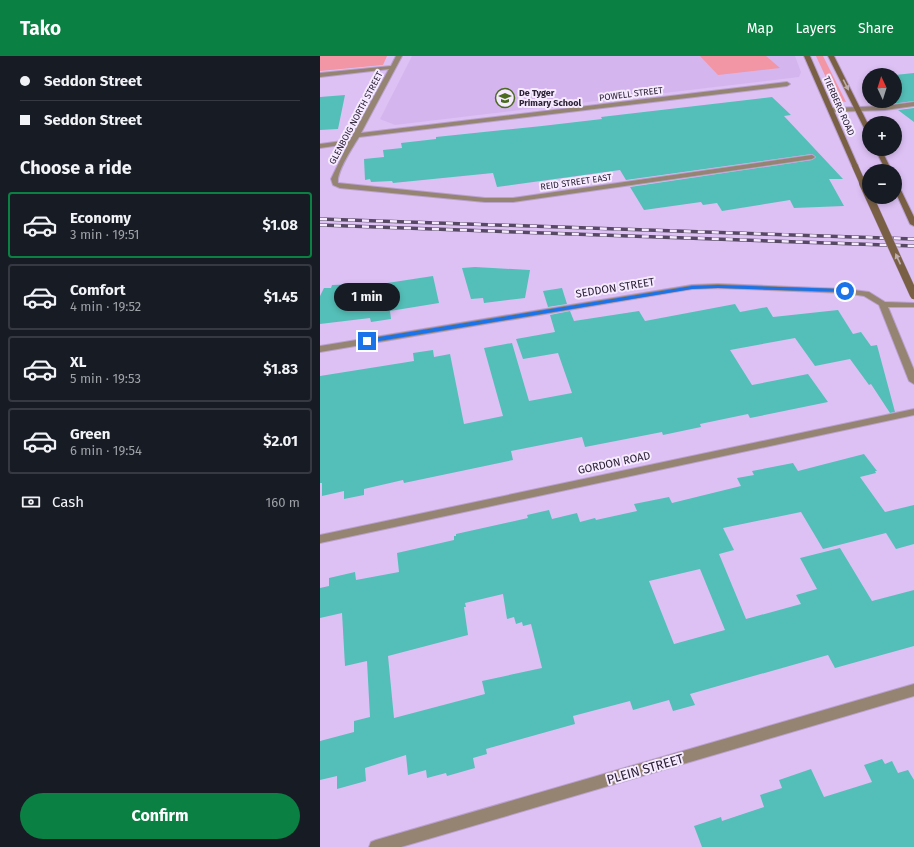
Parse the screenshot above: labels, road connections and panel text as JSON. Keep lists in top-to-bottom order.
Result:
{
  "streets": {
    "main road": ["TIERBERG ROAD"],
    "street": [
      "POWELL STREET",
      "GLENBOIG NORTH STREET",
      "REID STREET EAST",
      "SEDDON STREET",
      "GORDON ROAD",
      "PLEIN STREET"
    ]
  },
  "crossings": [
    ["POWELL STREET", "GLENBOIG NORTH STREET"],
    ["GLENBOIG NORTH STREET", "REID STREET EAST"]
  ],
  "places": {
    "school or university": ["De Tyger Primary School"]
  },
  "north": "top",
  "page": {
    "header": "Tako",
    "nav": ["Map", "Layers", "Share"],
    "banner": ["Seddon Street", "Seddon Street"],
    "map_buttons": ["+", "−"],
    "heading": "Choose a ride",
    "list": [
      {
        "name": "Economy",
        "note": "3 min · 19:51",
        "value": "$1.08"
      },
      {
        "name": "Comfort",
        "note": "4 min · 19:52",
        "value": "$1.45"
      },
      {
        "name": "XL",
        "note": "5 min · 19:53",
        "value": "$1.83"
      },
      {
        "name": "Green",
        "note": "6 min · 19:54",
        "value": "$2.01"
      }
    ],
    "bubble": "1 min",
    "pay": ["Cash", "160 m"],
    "buttons": "Confirm"
  }
}
